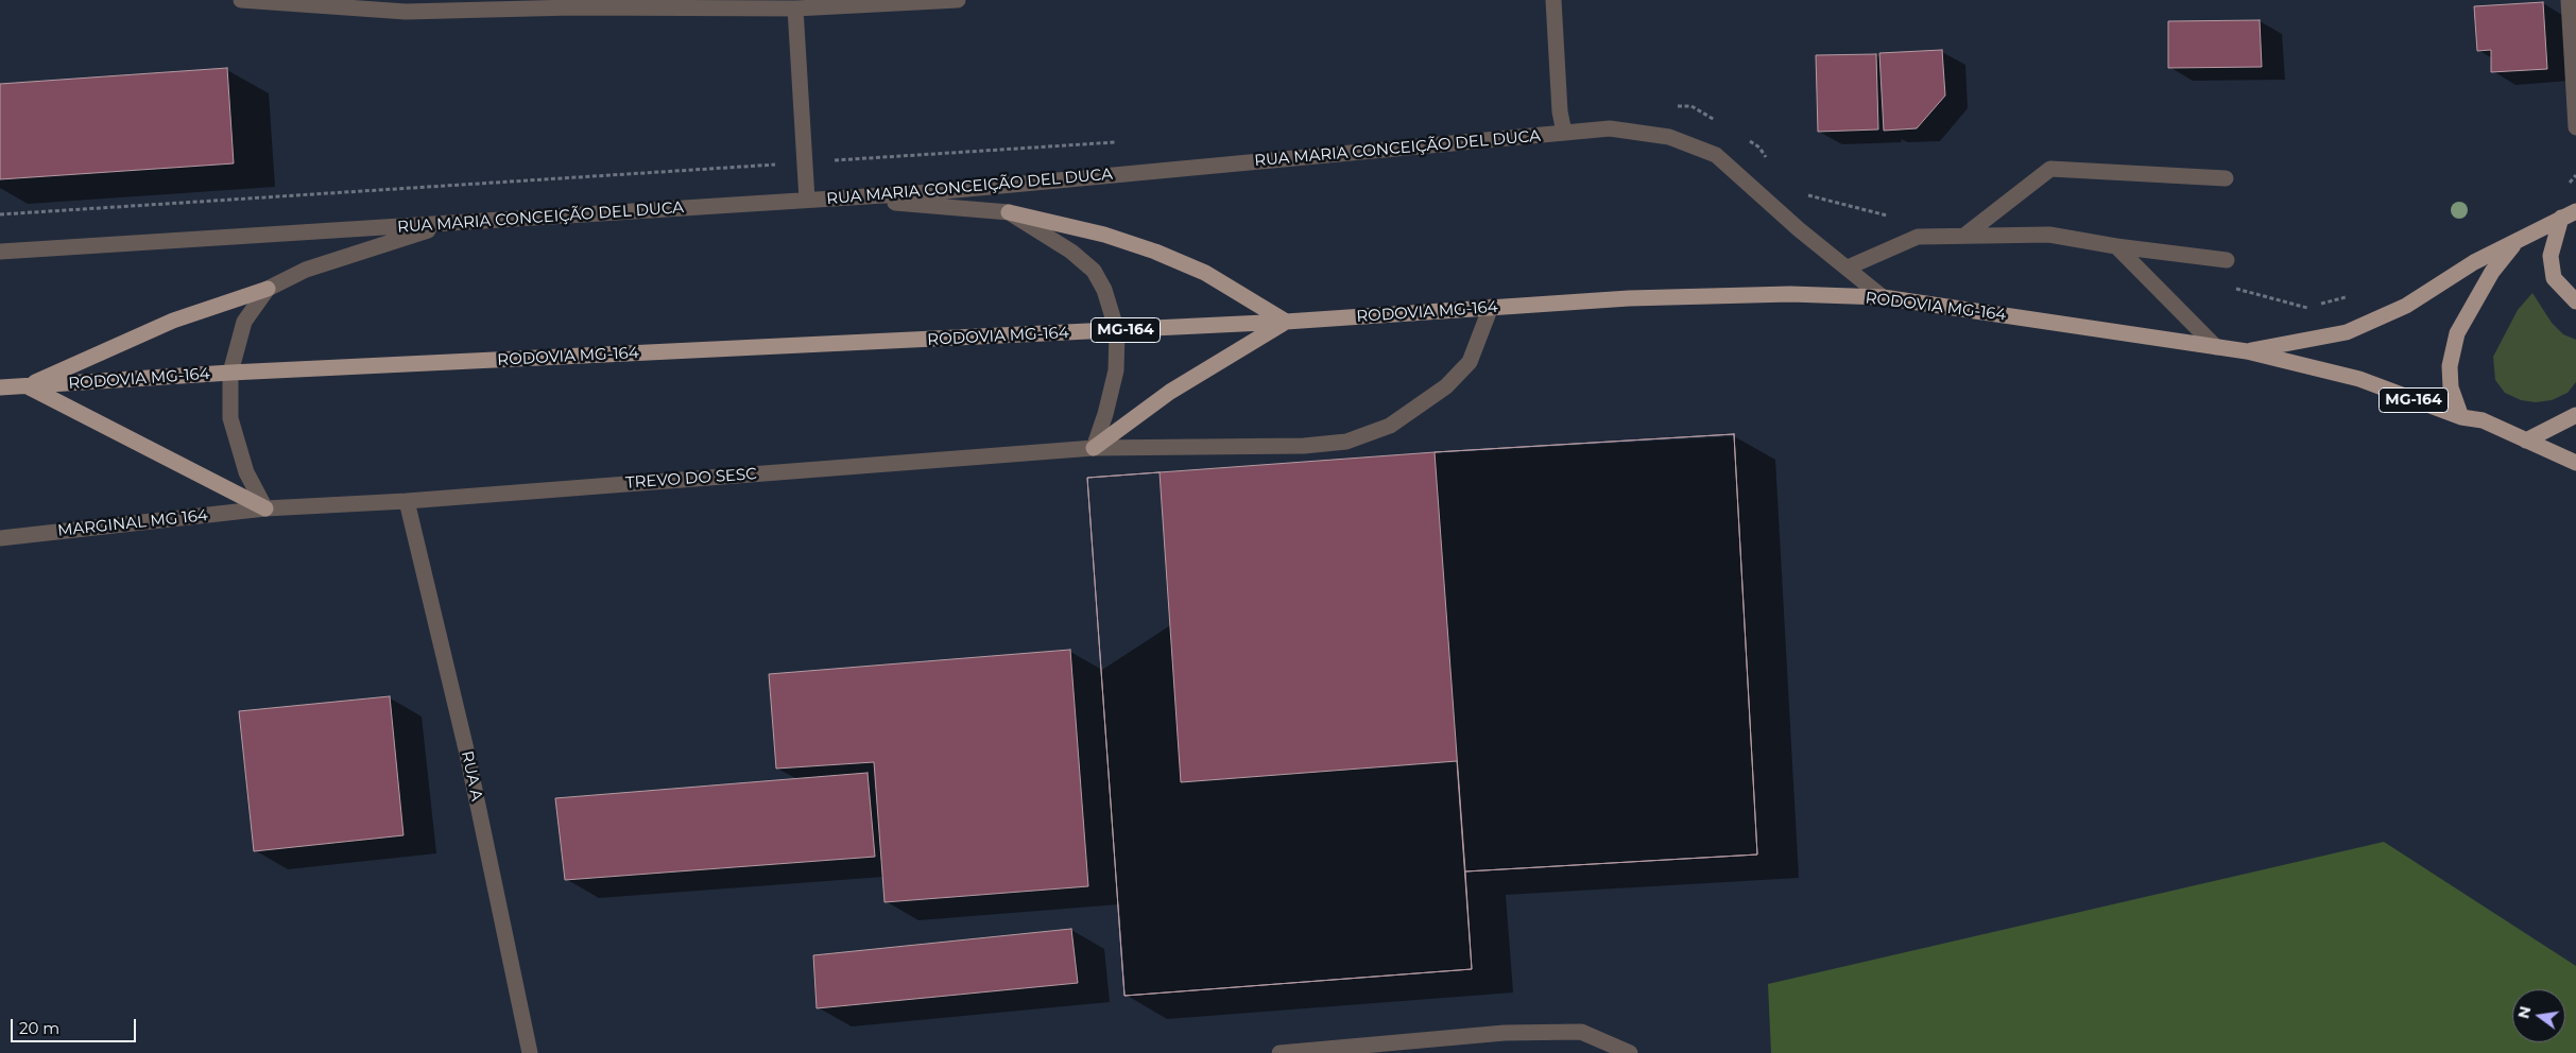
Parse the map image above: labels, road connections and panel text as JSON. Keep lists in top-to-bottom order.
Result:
{
  "streets": {
    "main road": ["RODOVIA MG-164", "MG-164"],
    "street": [
      "RUA MARIA CONCEIÇÃO DEL DUCA",
      "TREVO DO SESC",
      "MARGINAL MG 164",
      "RUA A"
    ]
  },
  "crossings": [
    ["RUA MARIA CONCEIÇÃO DEL DUCA", "RODOVIA MG-164"],
    ["RODOVIA MG-164", "MG-164"],
    ["RODOVIA MG-164", "TREVO DO SESC"],
    ["TREVO DO SESC", "MARGINAL MG 164"],
    ["TREVO DO SESC", "RUA A"]
  ],
  "scale_bar": "20 m",
  "north": "left"
}
